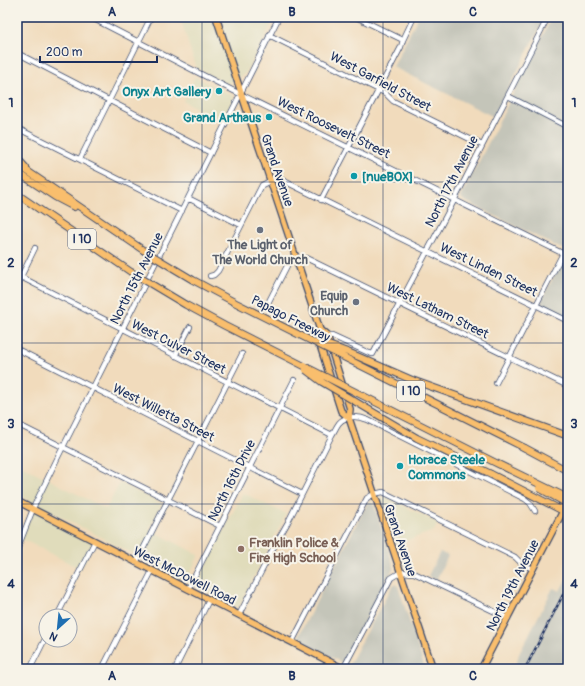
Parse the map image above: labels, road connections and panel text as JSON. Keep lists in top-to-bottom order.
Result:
{
  "streets": {
    "highway": ["I 10", "Papago Freeway"],
    "main road": ["Grand Avenue", "West McDowell Road", "North 19th Avenue"],
    "street": [
      "West Garfield Street",
      "West Roosevelt Street",
      "North 17th Avenue",
      "West Linden Street",
      "North 15th Avenue",
      "West Latham Street",
      "West Culver Street",
      "West Willetta Street",
      "North 16th Drive"
    ]
  },
  "crossings": [
    ["West Garfield Street", "North 17th Avenue"],
    ["West Garfield Street", "North 15th Avenue"],
    ["West Roosevelt Street", "Grand Avenue"],
    ["West Roosevelt Street", "North 17th Avenue"],
    ["West Roosevelt Street", "North 15th Avenue"],
    ["Grand Avenue", "North 17th Avenue"],
    ["Grand Avenue", "West Linden Street"],
    ["Grand Avenue", "North 15th Avenue"],
    ["Grand Avenue", "West Latham Street"],
    ["North 17th Avenue", "West Linden Street"],
    ["North 17th Avenue", "West Latham Street"],
    ["North 15th Avenue", "West Culver Street"],
    ["North 15th Avenue", "West Willetta Street"],
    ["North 15th Avenue", "West McDowell Road"],
    ["West Culver Street", "North 16th Drive"],
    ["West Willetta Street", "North 16th Drive"],
    ["North 16th Drive", "West McDowell Road"]
  ],
  "places": [
    "Onyx Art Gallery",
    "Grand Arthaus",
    "[nueBOX]",
    "The Light of The World Church",
    "Equip Church",
    "Horace Steele Commons",
    "Franklin Police & Fire High School"
  ],
  "scale_bar": "200 m",
  "north": "bottom left",
  "grid": {
    "columns": ["A", "B", "C"],
    "rows": [
      "1",
      "2",
      "3",
      "4"
    ]
  }
}
